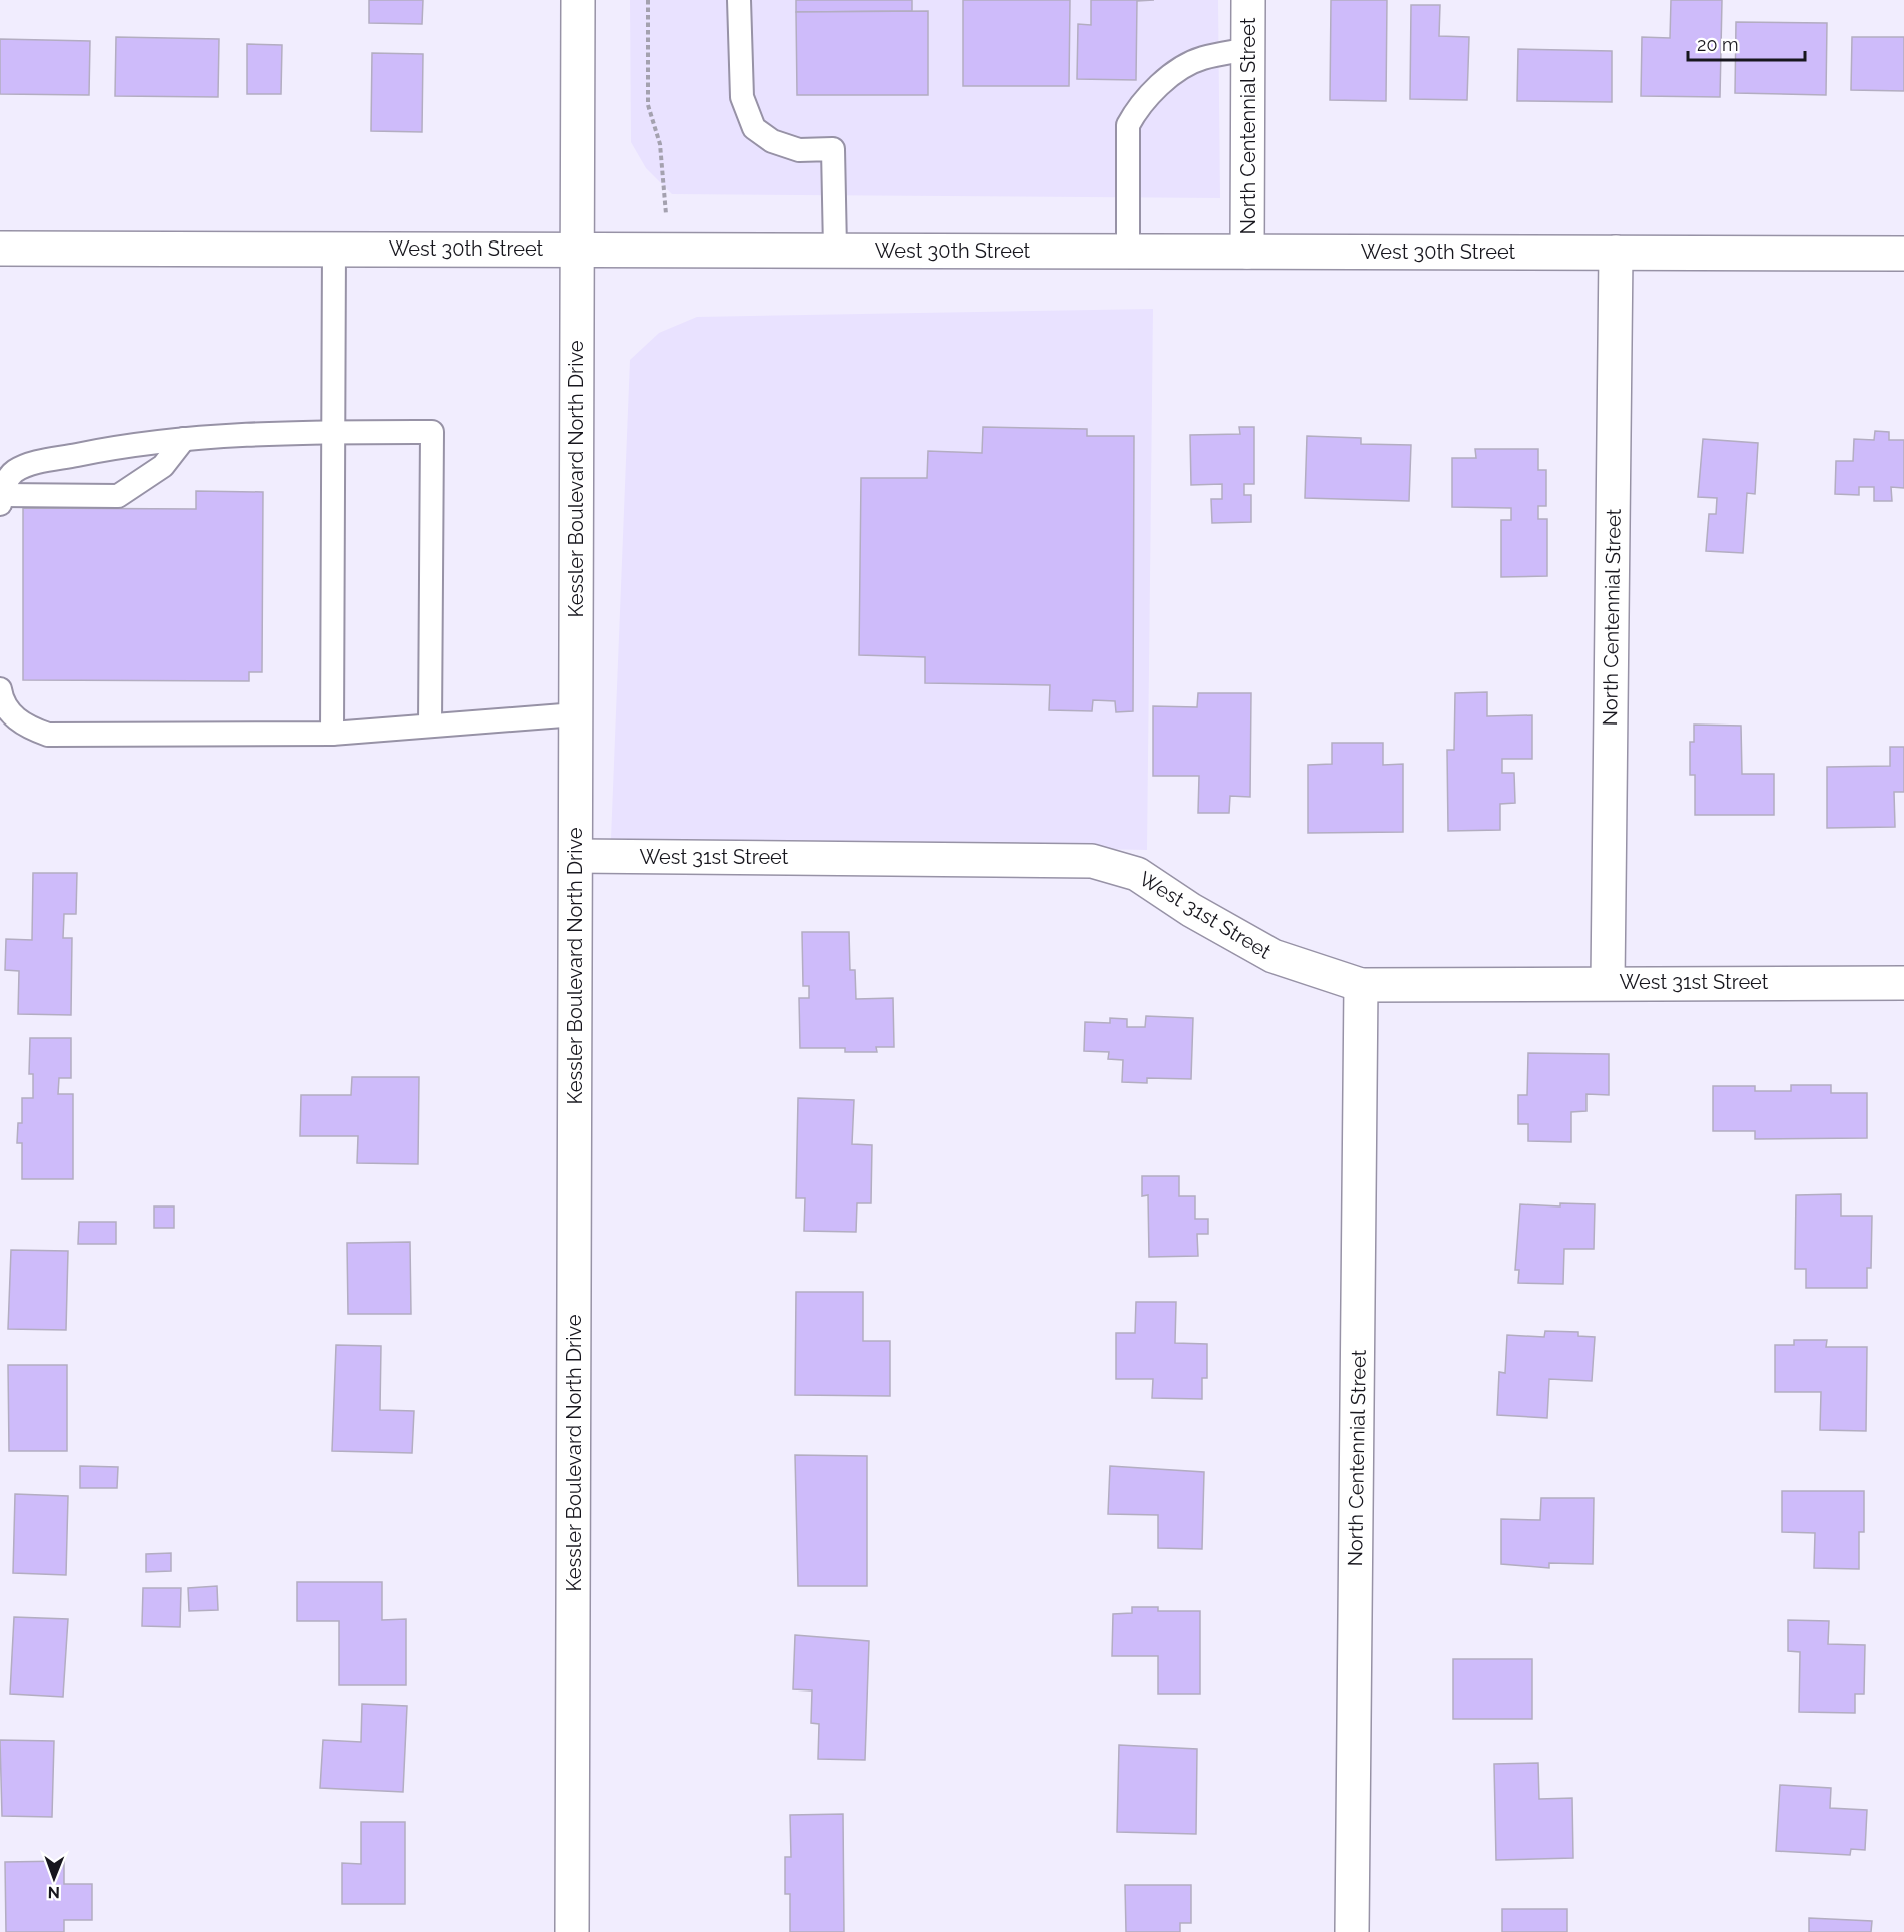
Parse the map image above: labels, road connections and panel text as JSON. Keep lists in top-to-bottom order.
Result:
{
  "streets": {
    "main road": [
      "North Centennial Street",
      "West 30th Street",
      "Kessler Boulevard North Drive",
      "West 31st Street"
    ]
  },
  "crossings": [
    ["North Centennial Street", "West 30th Street"],
    ["North Centennial Street", "West 31st Street"],
    ["West 30th Street", "Kessler Boulevard North Drive"],
    ["Kessler Boulevard North Drive", "West 31st Street"]
  ],
  "scale_bar": "20 m",
  "north": "bottom"
}
